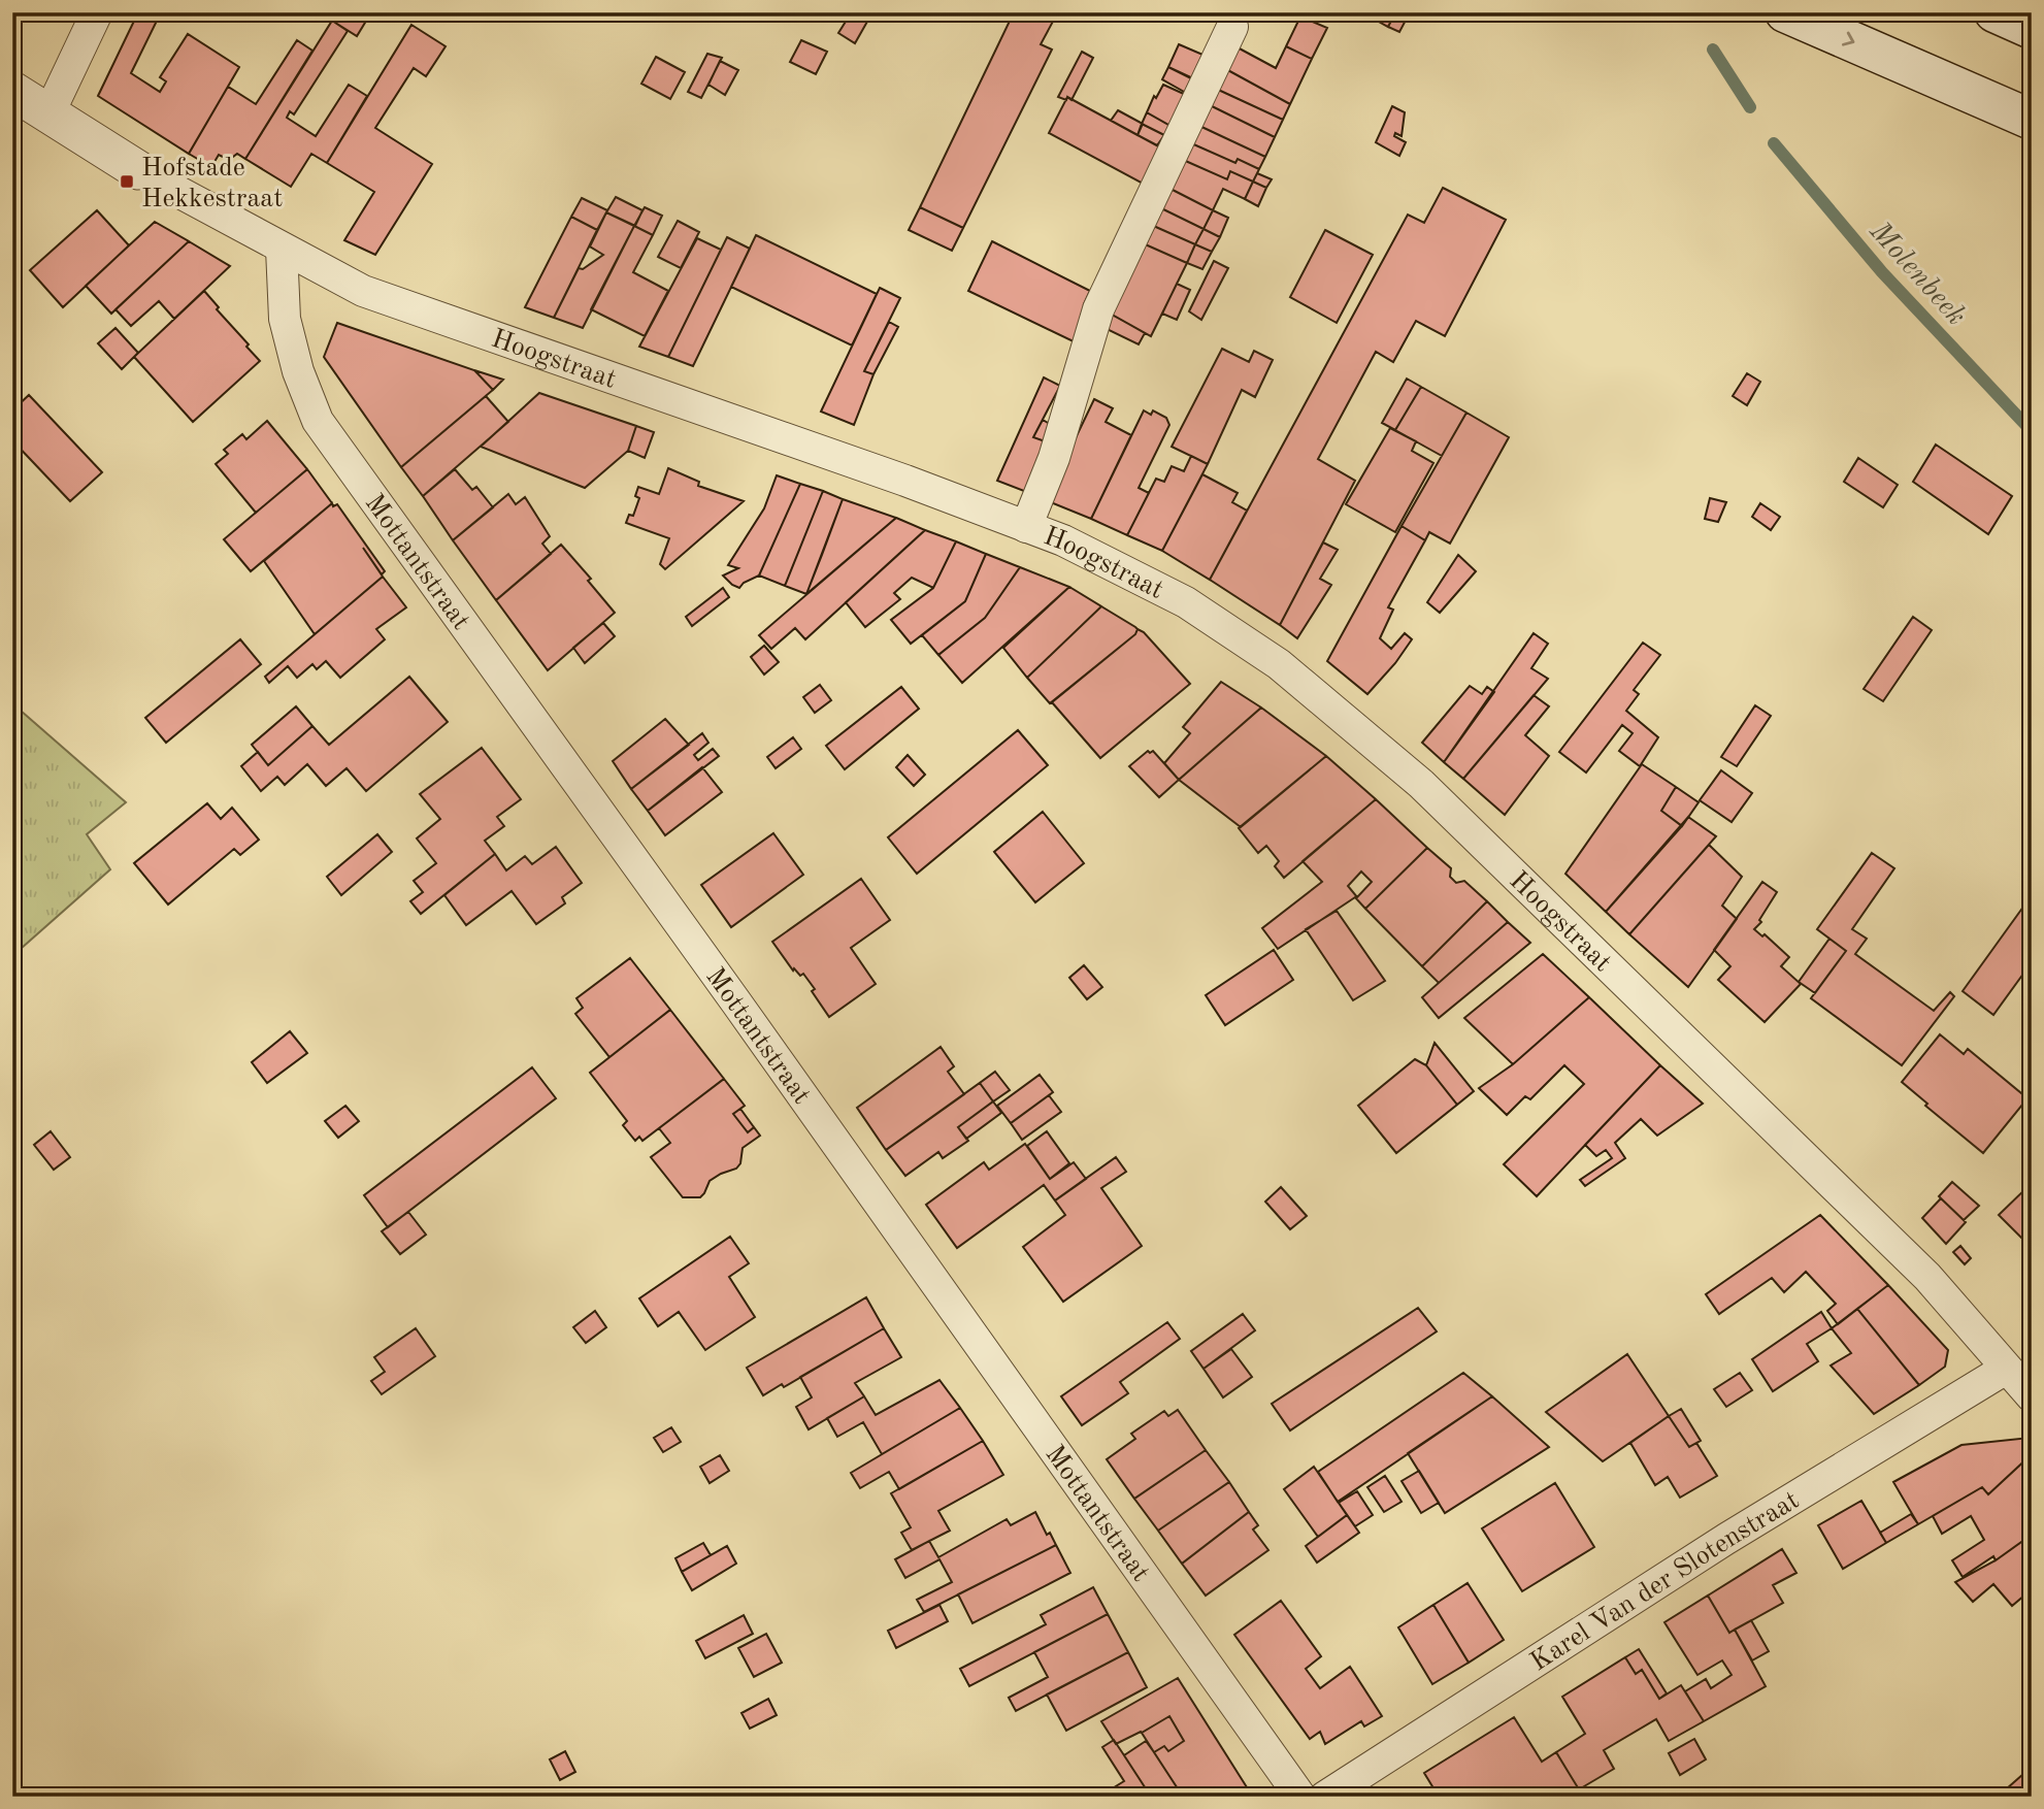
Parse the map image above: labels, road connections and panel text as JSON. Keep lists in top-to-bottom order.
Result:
{
  "streets": {
    "street": ["Hoogstraat", "Mottantstraat", "Karel Van der Slotenstraat"]
  },
  "crossings": [
    ["Hoogstraat", "Mottantstraat"],
    ["Hoogstraat", "Karel Van der Slotenstraat"]
  ],
  "water": ["Molenbeek"],
  "places": {
    "transit": ["Hofstade Hekkestraat"]
  }
}
